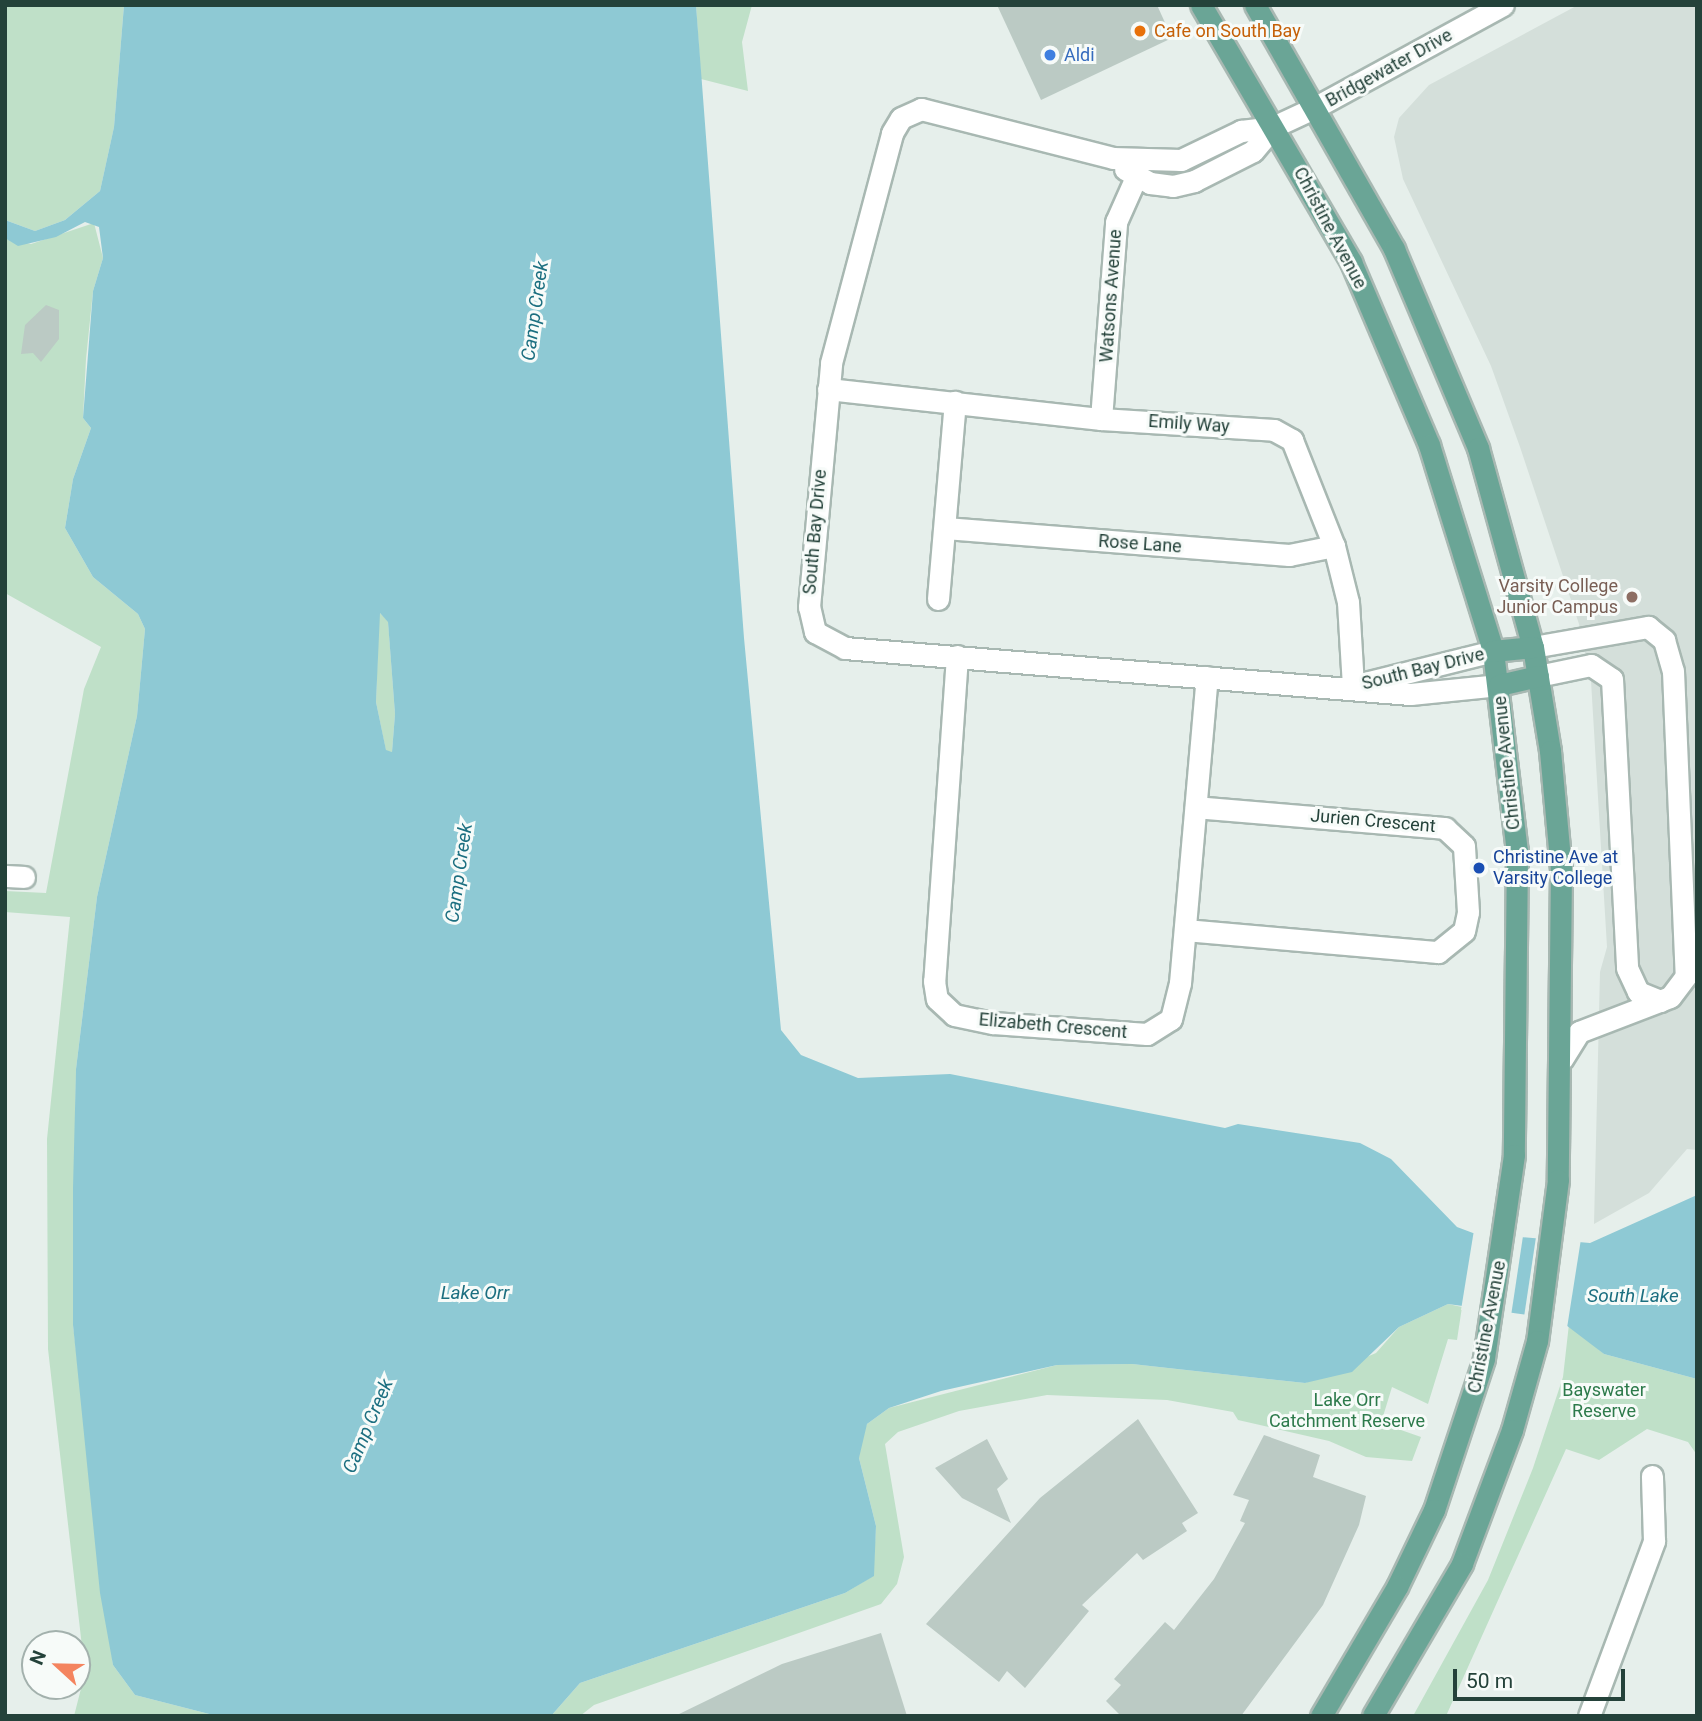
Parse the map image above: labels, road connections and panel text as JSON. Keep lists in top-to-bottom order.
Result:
{
  "streets": {
    "main road": ["Christine Avenue"],
    "street": [
      "Bridgewater Drive",
      "Watsons Avenue",
      "Emily Way",
      "South Bay Drive",
      "Rose Lane",
      "Jurien Crescent",
      "Elizabeth Crescent"
    ]
  },
  "crossings": [
    ["Bridgewater Drive", "Christine Avenue"],
    ["Bridgewater Drive", "South Bay Drive"],
    ["Christine Avenue", "South Bay Drive"],
    ["Watsons Avenue", "Emily Way"],
    ["Watsons Avenue", "South Bay Drive"],
    ["Emily Way", "South Bay Drive"],
    ["Emily Way", "Rose Lane"],
    ["South Bay Drive", "Elizabeth Crescent"],
    ["Jurien Crescent", "Elizabeth Crescent"]
  ],
  "water": ["Camp Creek", "Lake Orr", "South Lake"],
  "parks": ["Bayswater Reserve", "Lake Orr Catchment Reserve"],
  "places": [
    "Cafe on South Bay",
    "Aldi",
    "Varsity College Junior Campus",
    "Christine Ave at Varsity College"
  ],
  "scale_bar": "50 m",
  "north": "left"
}
